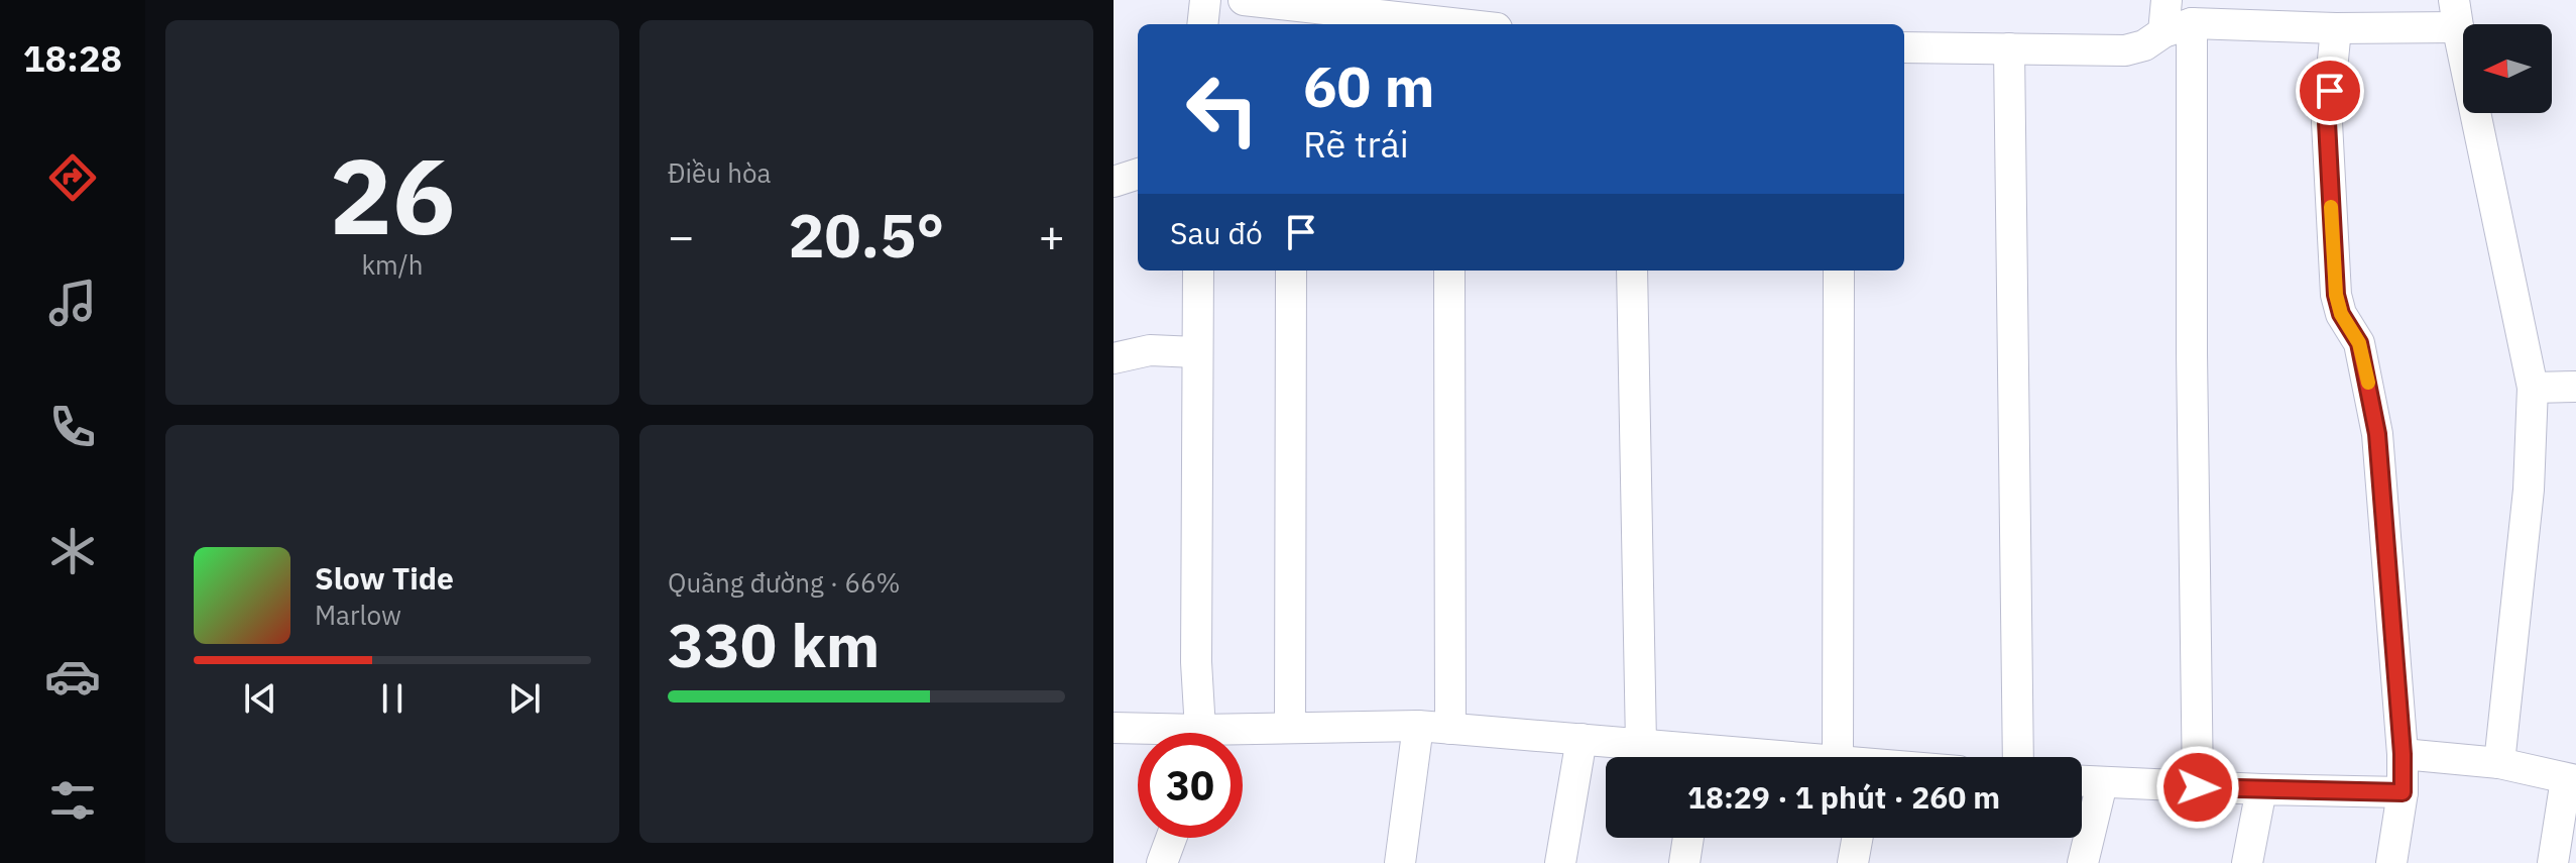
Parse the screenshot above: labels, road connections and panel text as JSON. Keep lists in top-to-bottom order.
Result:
{
  "north": "left",
  "page": {
    "tabs": "18:28",
    "tile": [
      ["26", "km/h"],
      "Điều hòa",
      ["Quãng đường · 66%", "330 km"]
    ],
    "turn": ["60 m", "Rẽ trái"],
    "then": "Sau đó",
    "heat": ["−", "20.5°", "+"],
    "song": ["Slow Tide", "Marlow"],
    "limit": "30",
    "trip": "18:29 · 1 phút · 260 m"
  }
}
